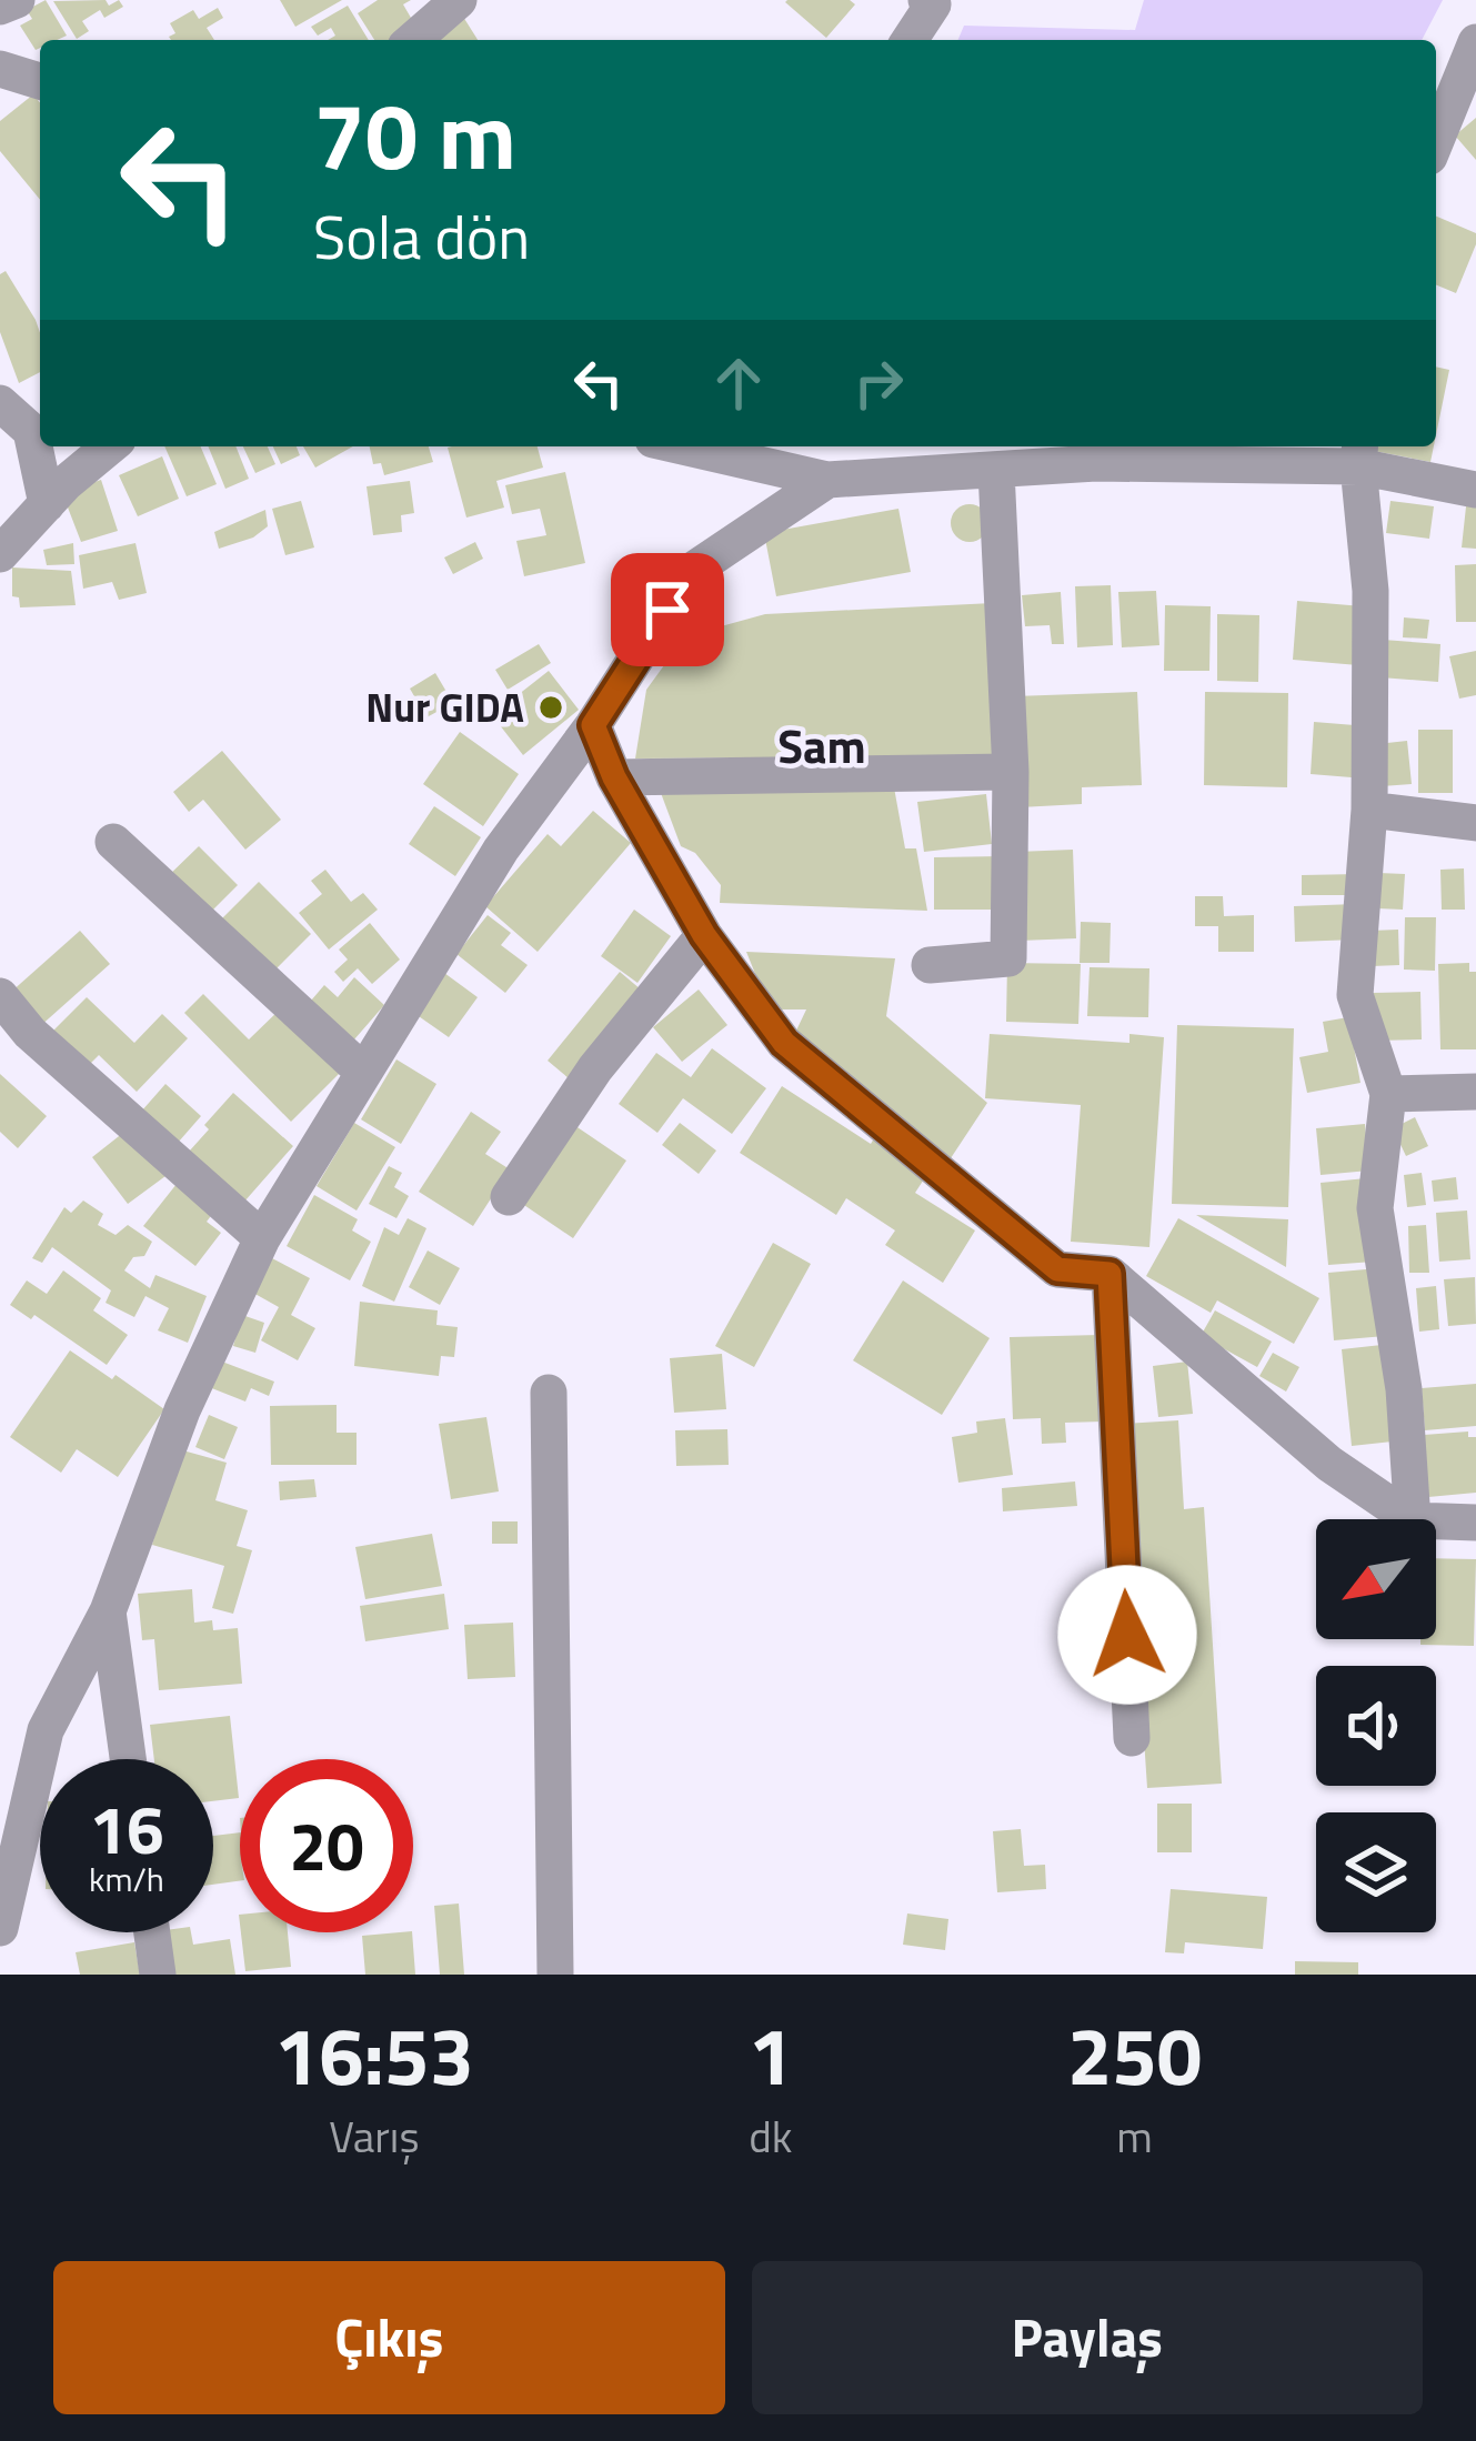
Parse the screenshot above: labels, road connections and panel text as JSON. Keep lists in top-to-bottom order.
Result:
{
  "districts": ["Sam"],
  "places": ["Nur GIDA"],
  "north": "bottom left",
  "page": {
    "turn": ["70 m", "Sola dön"],
    "speed": "16 km/h",
    "limit": "20",
    "eta": [
      "16:53",
      "Varış",
      "1",
      "dk",
      "250",
      "m"
    ],
    "buttons": ["Çıkış", "Paylaş"]
  }
}
